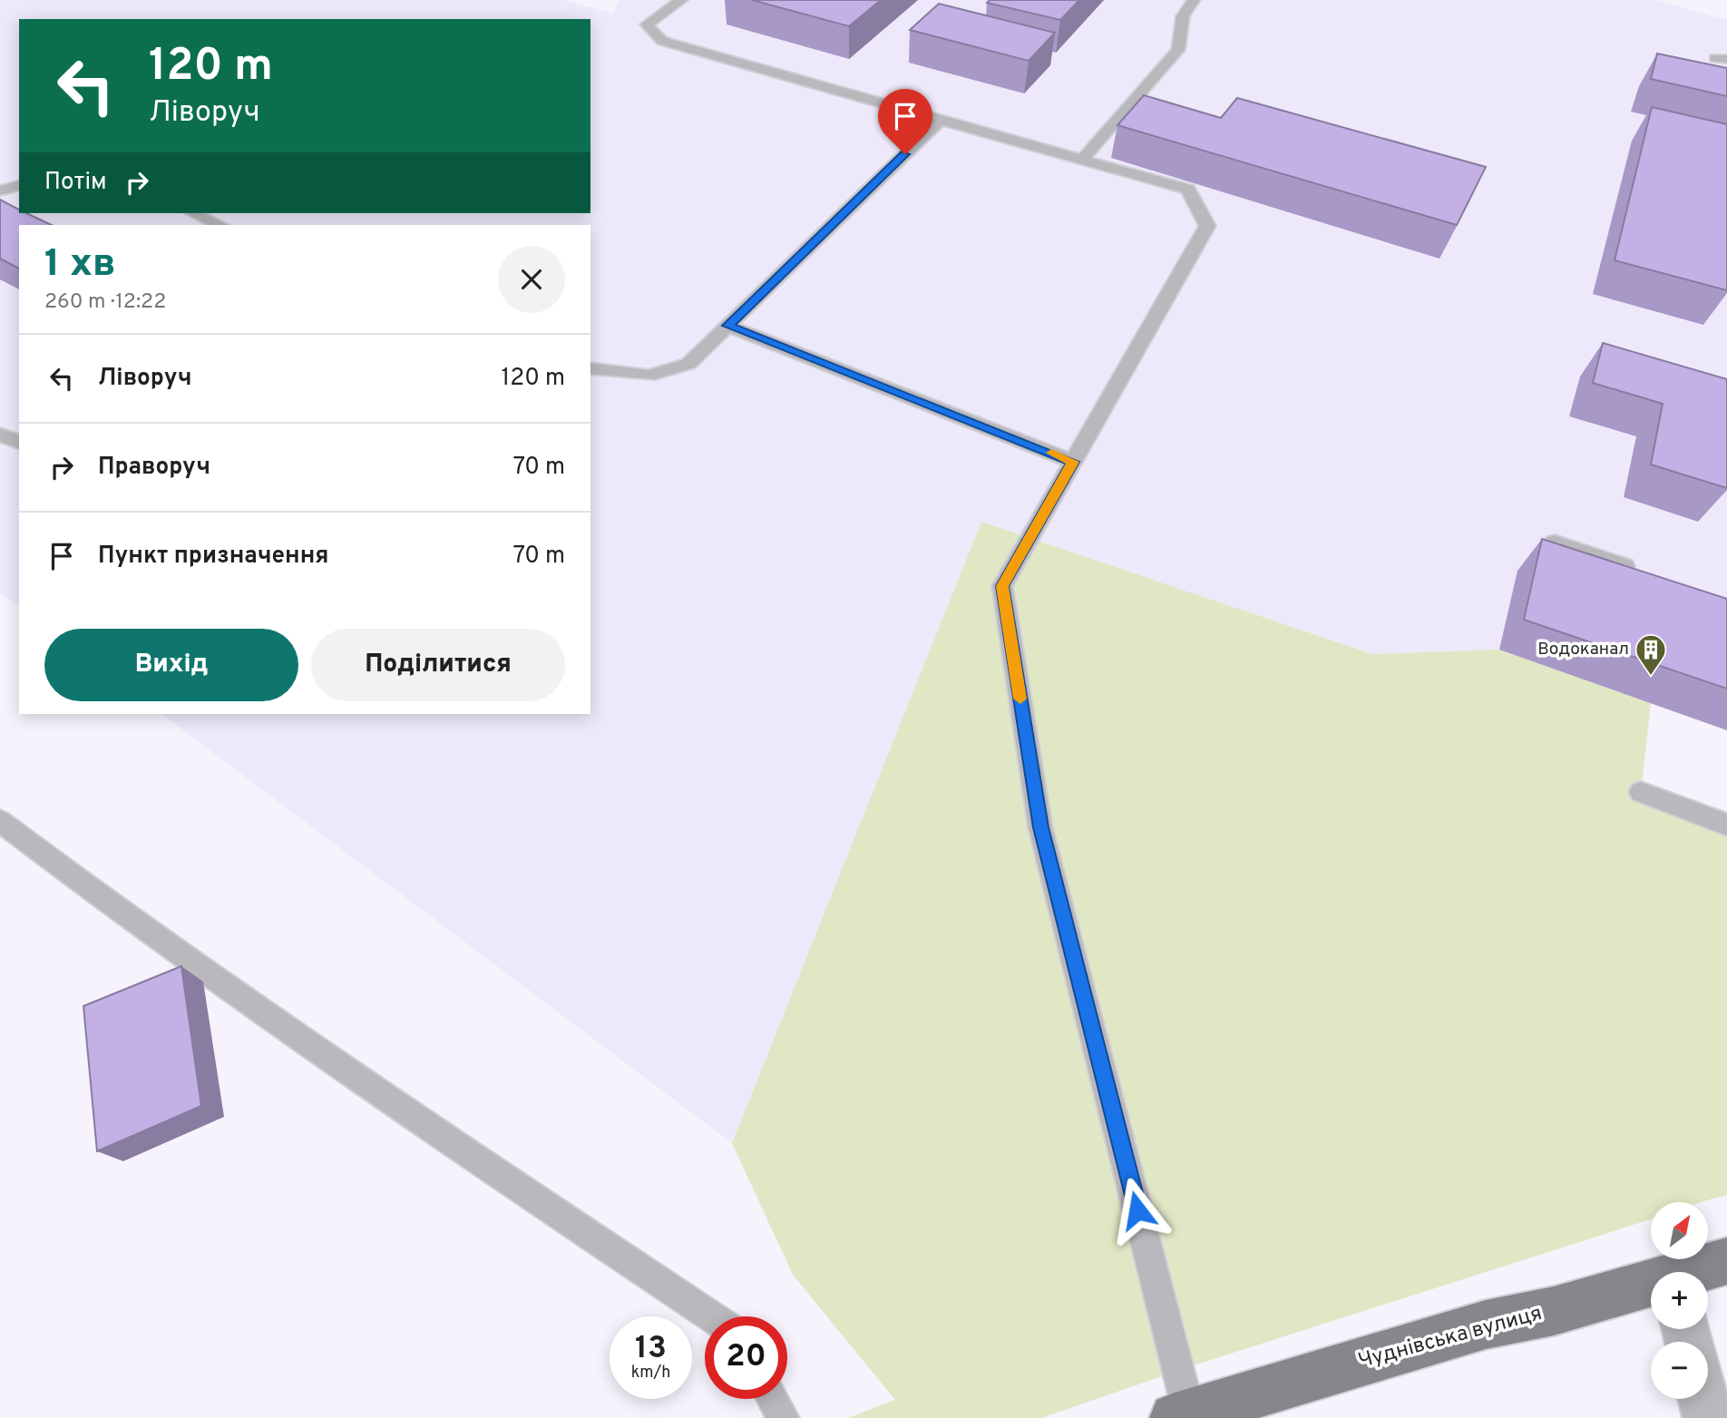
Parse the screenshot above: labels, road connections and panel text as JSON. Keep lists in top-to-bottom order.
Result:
{
  "streets": {
    "main road": ["Чуднівська вулиця"]
  },
  "places": {
    "building": ["Водоканал"]
  },
  "north": "top right",
  "page": {
    "turn": ["120 m", "Ліворуч"],
    "then": "Потім",
    "heading": ["1 хв", "260 m · 12:22"],
    "list": [
      {
        "name": "Ліворуч",
        "value": "120 m"
      },
      {
        "name": "Праворуч",
        "value": "70 m"
      },
      {
        "name": "Пункт призначення",
        "value": "70 m"
      }
    ],
    "buttons": ["Вихід", "Поділитися"],
    "map_buttons": ["+", "−"],
    "speed": "13 km/h",
    "limit": "20"
  }
}
